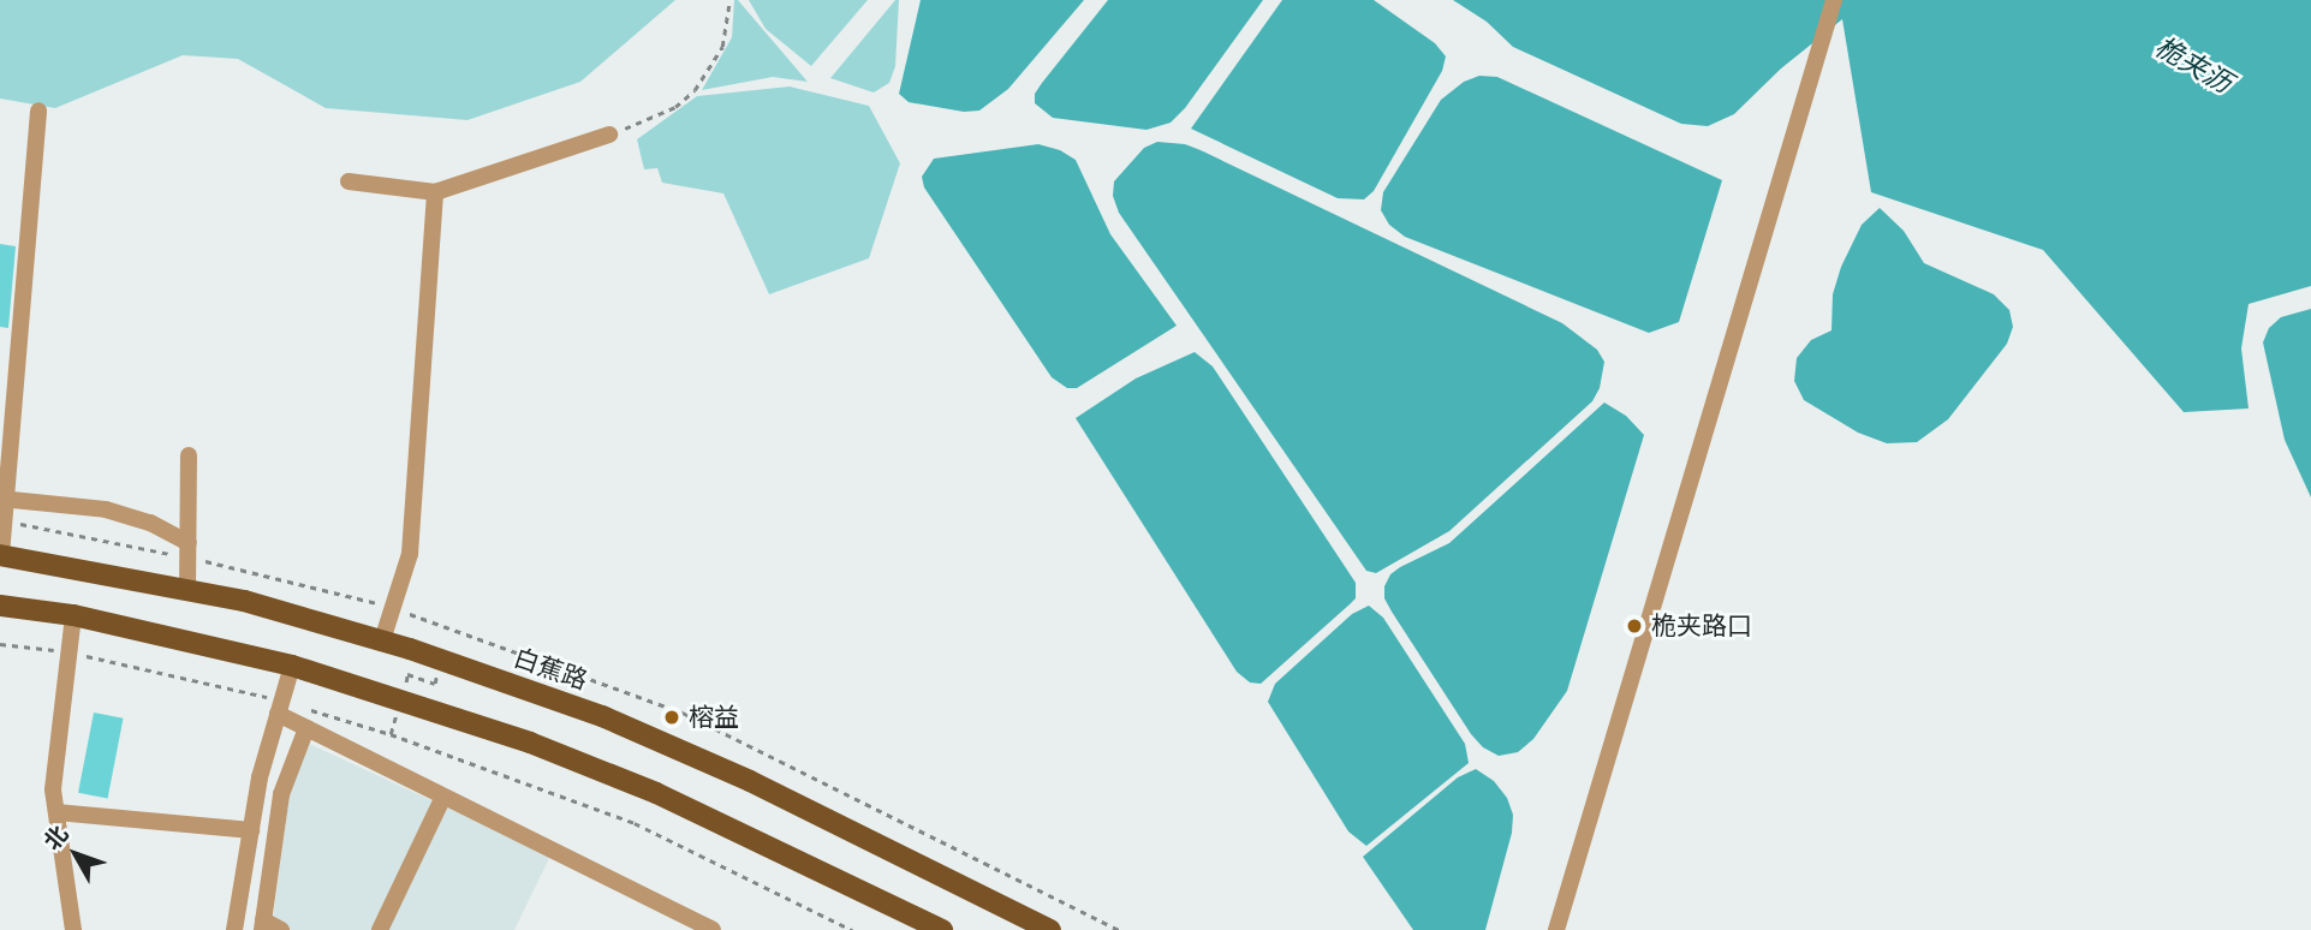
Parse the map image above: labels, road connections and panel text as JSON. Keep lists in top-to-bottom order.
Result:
{
  "streets": {
    "main road": ["白蕉路"]
  },
  "water": ["桅夹沥"],
  "places": ["桅夹路口", "榕益"],
  "north": "top left"
}
